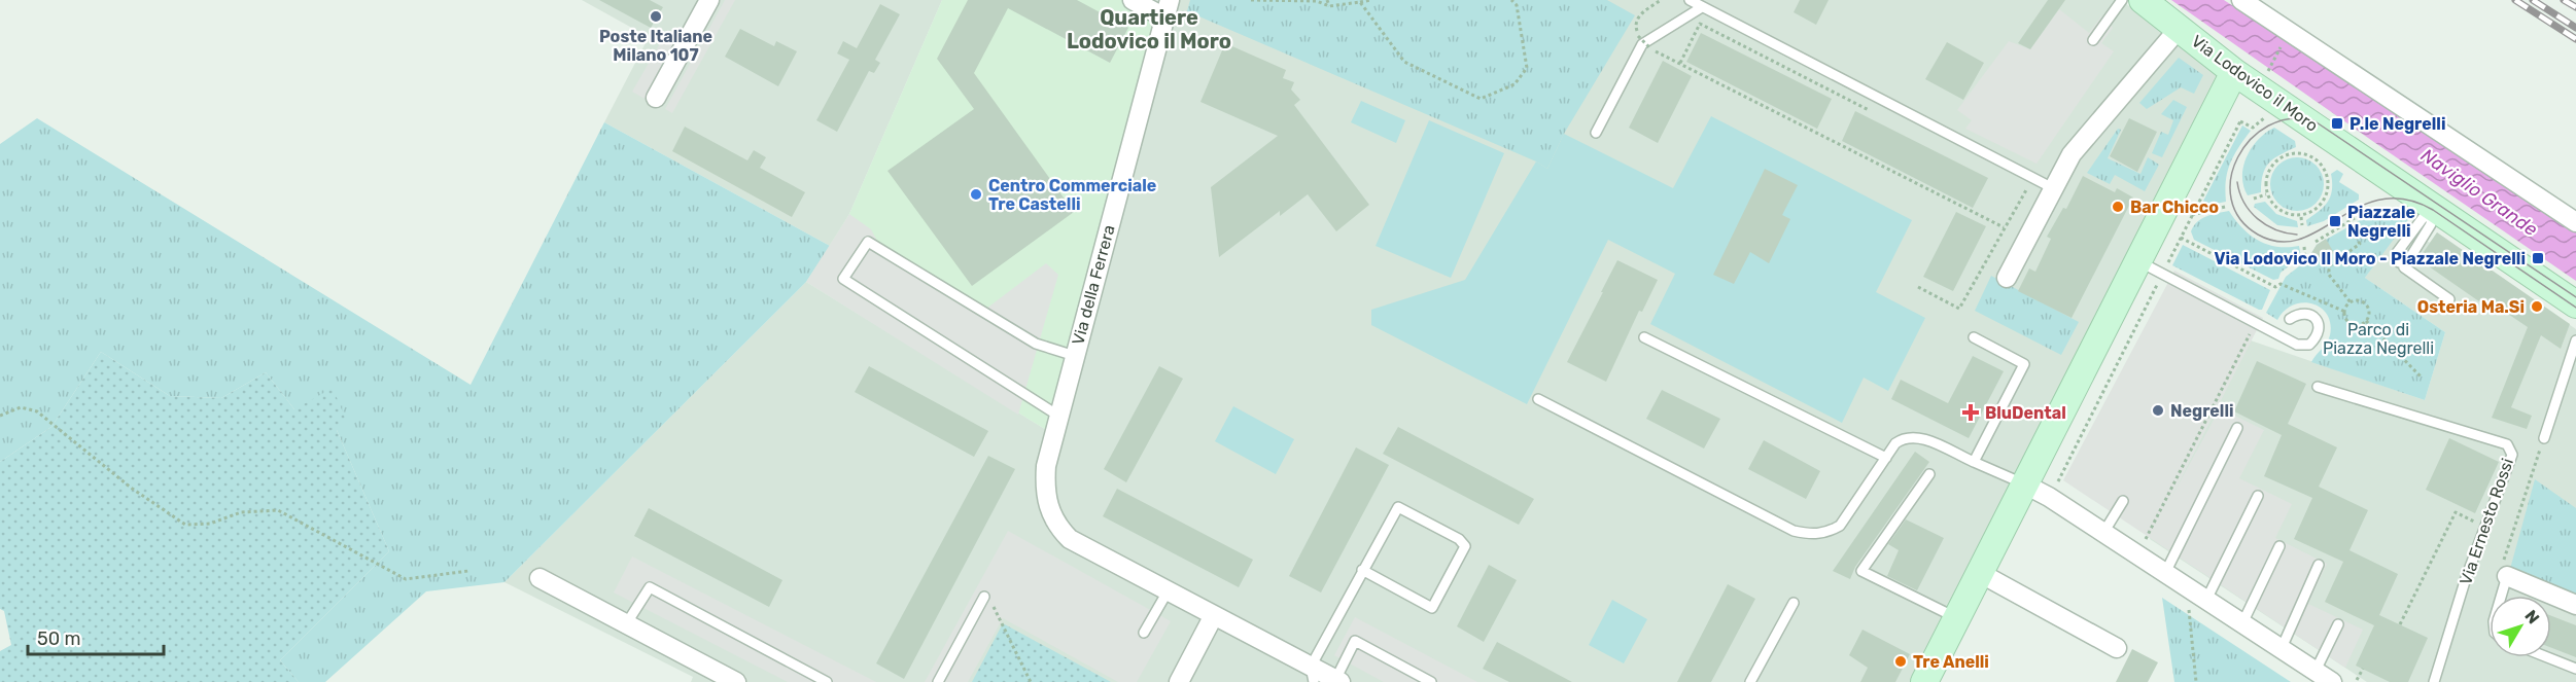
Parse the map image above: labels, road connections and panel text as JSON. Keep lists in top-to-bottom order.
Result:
{
  "streets": {
    "street": ["Via Lodovico il Moro", "Via della Ferrera"],
    "lane": ["Via Ernesto Rossi"]
  },
  "districts": ["Quartiere Lodovico il Moro"],
  "water": ["Naviglio Grande"],
  "parks": ["Parco di Piazza Negrelli"],
  "places": {
    "other": [
      "Poste Italiane Milano 107",
      "Centro Commerciale Tre Castelli",
      "Bar Chicco",
      "Osteria Ma.Si",
      "Negrelli",
      "Tre Anelli"
    ],
    "transit": ["P.le Negrelli", "Piazzale Negrelli", "Via Lodovico Il Moro - Piazzale Negrelli"],
    "health": ["BluDental"]
  },
  "scale_bar": "50 m",
  "north": "top right"
}
